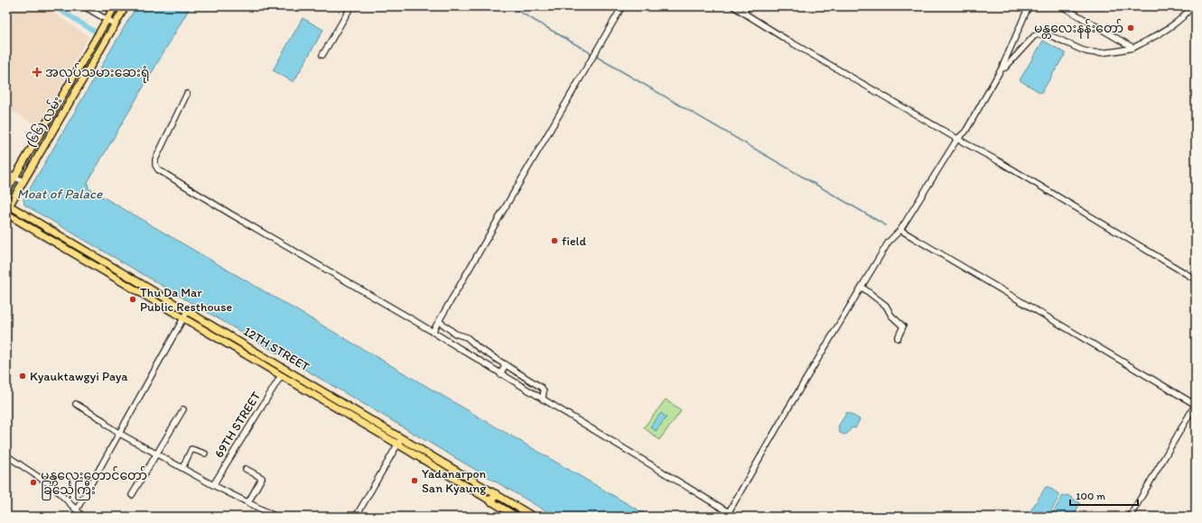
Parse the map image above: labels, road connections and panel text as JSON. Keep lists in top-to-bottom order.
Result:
{
  "streets": {
    "main road": ["(၆၆) လမ်း", "12TH STREET"],
    "street": ["69TH STREET"]
  },
  "crossings": [
    ["(၆၆) လမ်း", "12TH STREET"],
    ["12TH STREET", "69TH STREET"]
  ],
  "water": ["Moat of Palace"],
  "places": {
    "other": [
      "မန္တလေးနန်းတော်",
      "field",
      "Thu Da Mar Public Resthouse",
      "Kyauktawgyi Paya",
      "Yadanarpon San Kyaung",
      "မန္တလေးတောင်တော် ‌ခြင်္သေ့ကြီး"
    ],
    "health": ["အလုပ်သမားဆေးရုံ"]
  },
  "scale_bar": "100 m"
}
